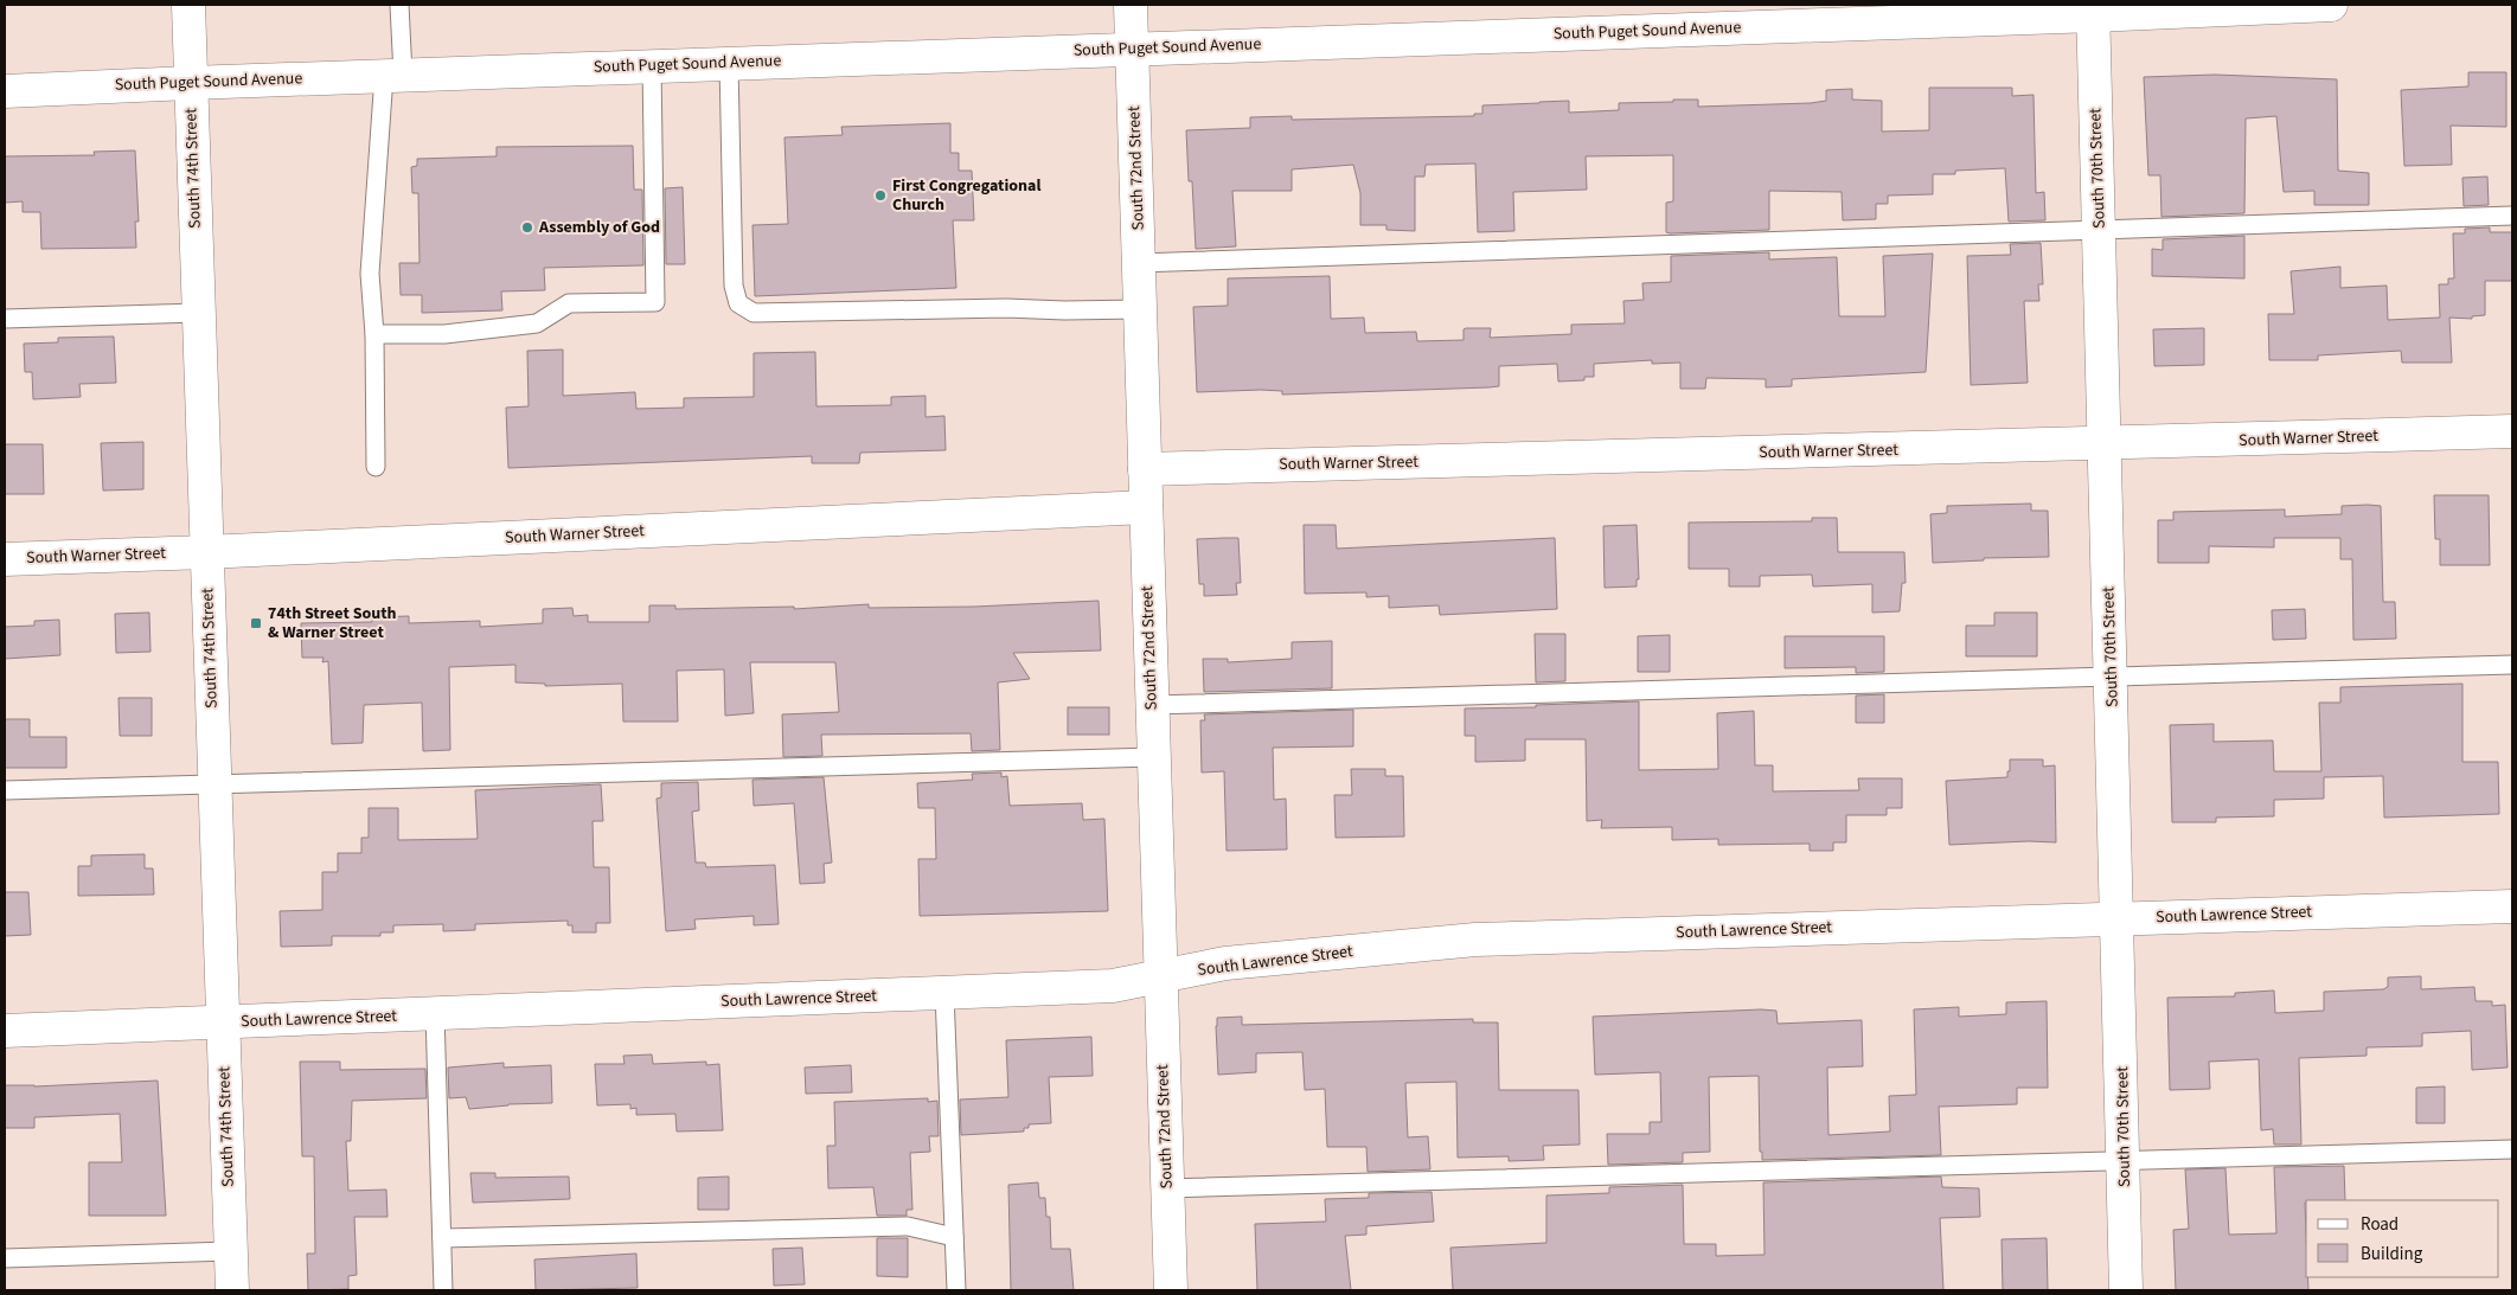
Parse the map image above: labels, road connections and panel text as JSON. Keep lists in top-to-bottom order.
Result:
{
  "streets": {
    "street": [
      "South Puget Sound Avenue",
      "South 74th Street",
      "South 72nd Street",
      "South 70th Street",
      "South Warner Street",
      "South Lawrence Street"
    ]
  },
  "crossings": [
    ["South Puget Sound Avenue", "South 74th Street"],
    ["South Puget Sound Avenue", "South 72nd Street"],
    ["South Puget Sound Avenue", "South 70th Street"],
    ["South 74th Street", "South Warner Street"],
    ["South 74th Street", "South Lawrence Street"],
    ["South 72nd Street", "South Warner Street"],
    ["South 72nd Street", "South Lawrence Street"],
    ["South 70th Street", "South Warner Street"],
    ["South 70th Street", "South Lawrence Street"]
  ],
  "places": {
    "other": ["First Congregational Church", "Assembly of God"],
    "transit": ["74th Street South & Warner Street"]
  },
  "legend": ["Road", "Building"]
}
